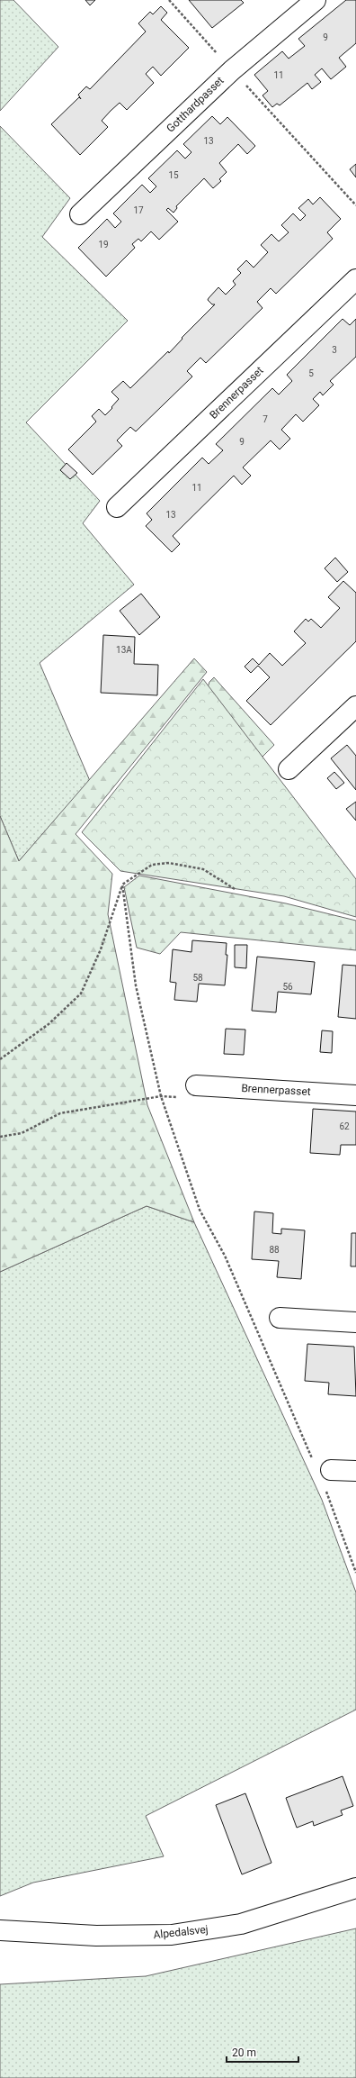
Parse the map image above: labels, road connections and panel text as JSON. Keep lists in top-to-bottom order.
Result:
{
  "streets": {
    "street": ["Gotthardpasset", "Brennerpasset", "Alpedalsvej"]
  },
  "house_numbers": [
    "9",
    "11",
    "13",
    "15",
    "17",
    "19",
    "3",
    "5",
    "7",
    "9",
    "11",
    "13",
    "13A",
    "58",
    "56",
    "62",
    "88"
  ],
  "scale_bar": "20 m"
}
